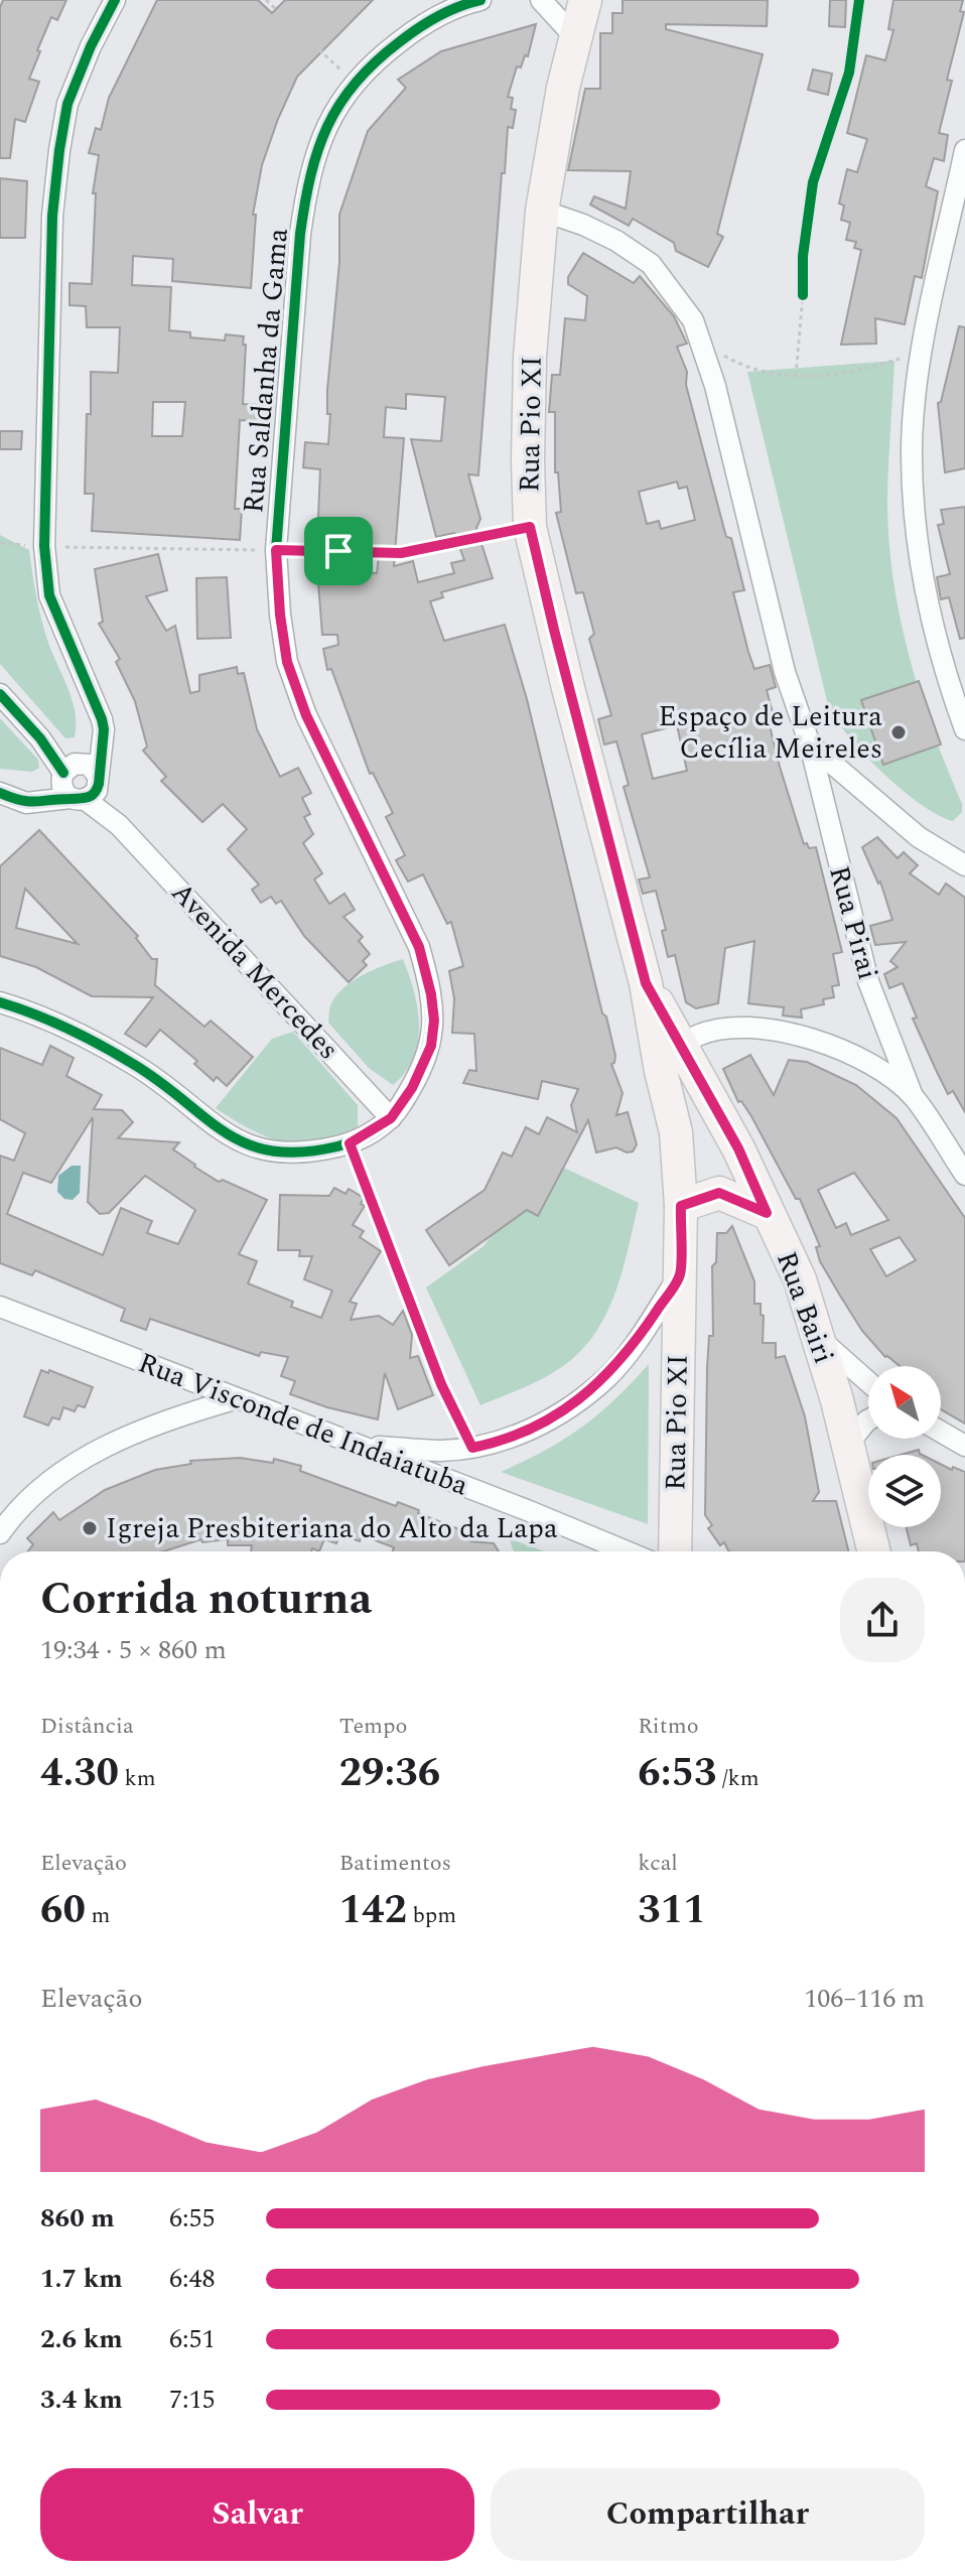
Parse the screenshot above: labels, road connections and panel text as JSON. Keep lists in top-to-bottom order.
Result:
{
  "streets": {
    "main road": ["Rua Pio XI", "Rua Bairi"],
    "street": [
      "Rua Saldanha da Gama",
      "Rua Pirai",
      "Avenida Mercedes",
      "Rua Visconde de Indaiatuba"
    ]
  },
  "crossings": [
    ["Rua Saldanha da Gama", "Avenida Mercedes"],
    ["Rua Pio XI", "Rua Pirai"],
    ["Rua Pio XI", "Rua Bairi"]
  ],
  "places": ["Espaço de Leitura Cecília Meireles", "Igreja Presbiteriana do Alto da Lapa"],
  "north": "top left",
  "page": {
    "heading": ["Corrida noturna", "19:34 · 5 × 860 m"],
    "stats": [
      ["Distância", "4.30 km"],
      ["Tempo", "29:36"],
      ["Ritmo", "6:53 /km"],
      ["Elevação", "60 m"],
      ["Batimentos", "142 bpm"],
      ["kcal", "311"]
    ],
    "chart": ["Elevação", "106–116 m"],
    "list": [
      {
        "name": "860 m",
        "note": "6:55"
      },
      {
        "name": "1.7 km",
        "note": "6:48"
      },
      {
        "name": "2.6 km",
        "note": "6:51"
      },
      {
        "name": "3.4 km",
        "note": "7:15"
      }
    ],
    "buttons": ["Salvar", "Compartilhar"]
  }
}
